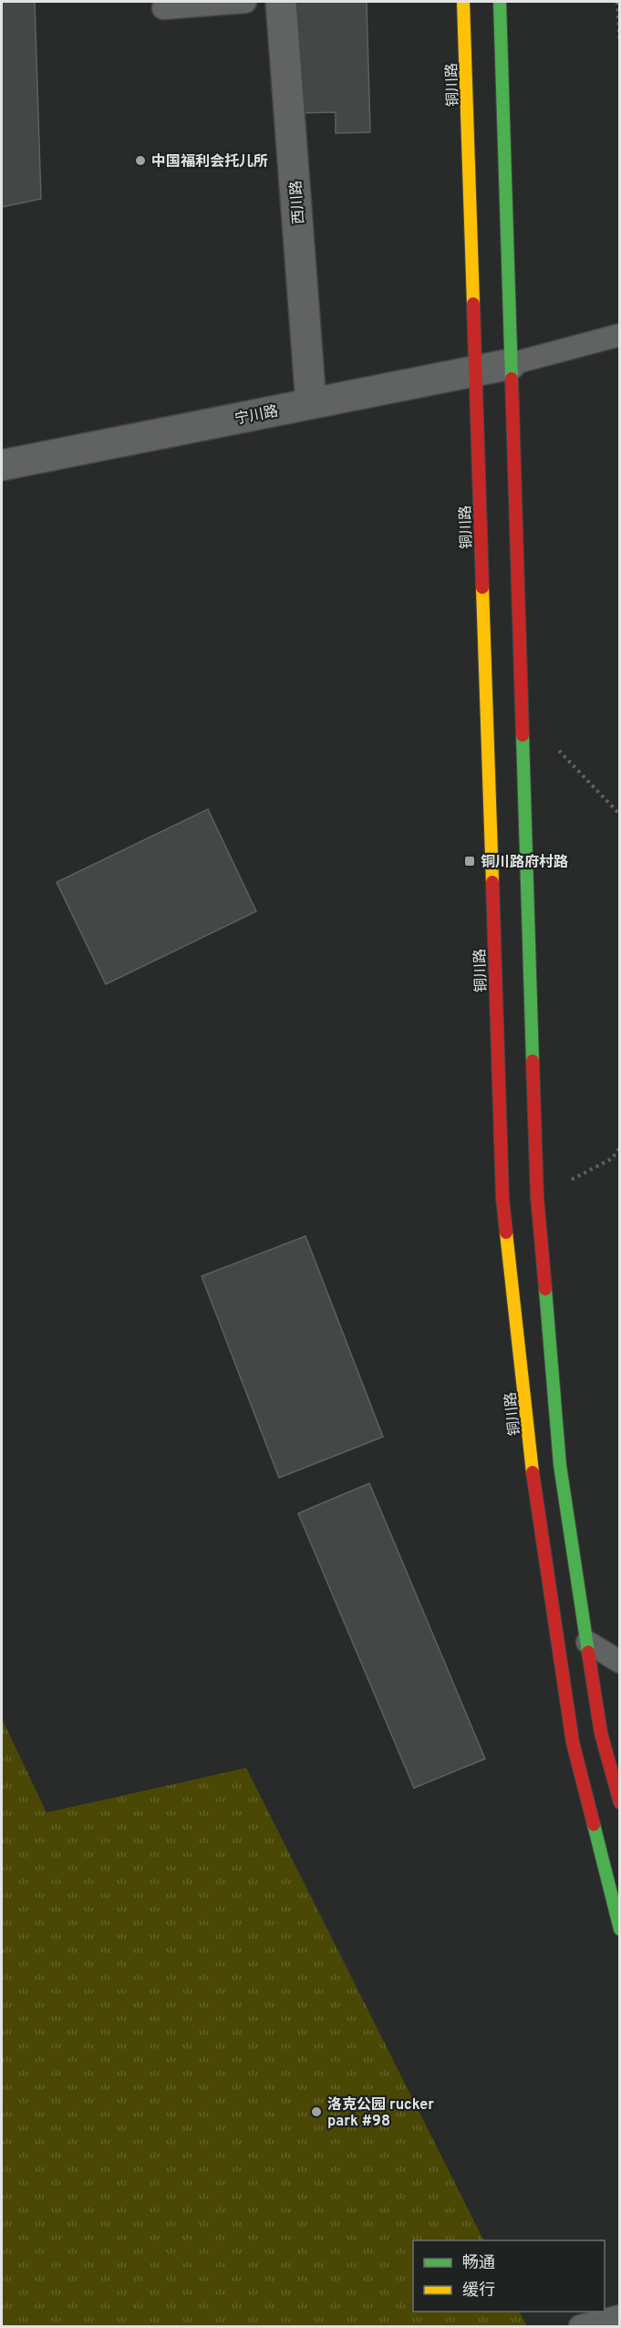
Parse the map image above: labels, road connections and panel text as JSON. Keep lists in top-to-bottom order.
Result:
{
  "streets": {
    "main road": ["铜川路"],
    "street": ["西川路", "宁川路"]
  },
  "crossings": [
    ["铜川路", "宁川路"],
    ["西川路", "宁川路"]
  ],
  "places": {
    "other": ["中国福利会托儿所", "洛克公园 rucker park #98"],
    "transit": ["铜川路府村路"]
  },
  "legend": ["畅通", "缓行"]
}
